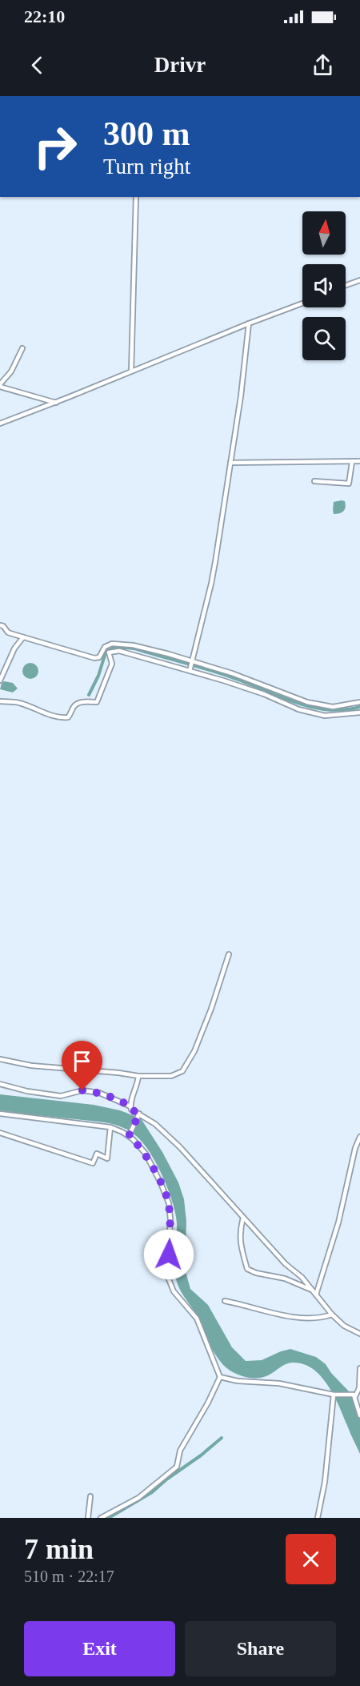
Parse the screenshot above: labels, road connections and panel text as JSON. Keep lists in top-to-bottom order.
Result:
{
  "north": "top",
  "page": {
    "status": "22:10",
    "header": "Drivr",
    "turn": ["300 m", "Turn right"],
    "heading": ["7 min", "510 m · 22:17"],
    "buttons": ["Exit", "Share"]
  }
}
